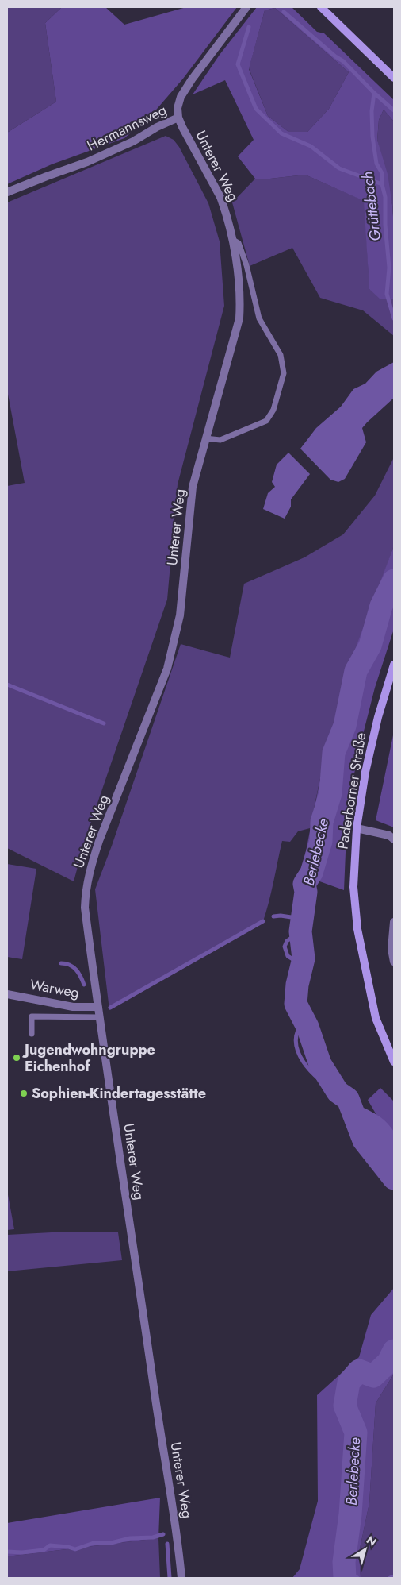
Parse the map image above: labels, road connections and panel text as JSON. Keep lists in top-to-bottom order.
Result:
{
  "streets": {
    "main road": ["Paderborner Straße"],
    "street": ["Hermannsweg", "Unterer Weg", "Warweg"]
  },
  "crossings": [
    ["Hermannsweg", "Unterer Weg"],
    ["Unterer Weg", "Warweg"]
  ],
  "water": ["Grüttebach", "Berlebecke"],
  "places": ["Jugendwohngruppe Eichenhof", "Sophien-Kindertagesstätte"],
  "north": "top right"
}
